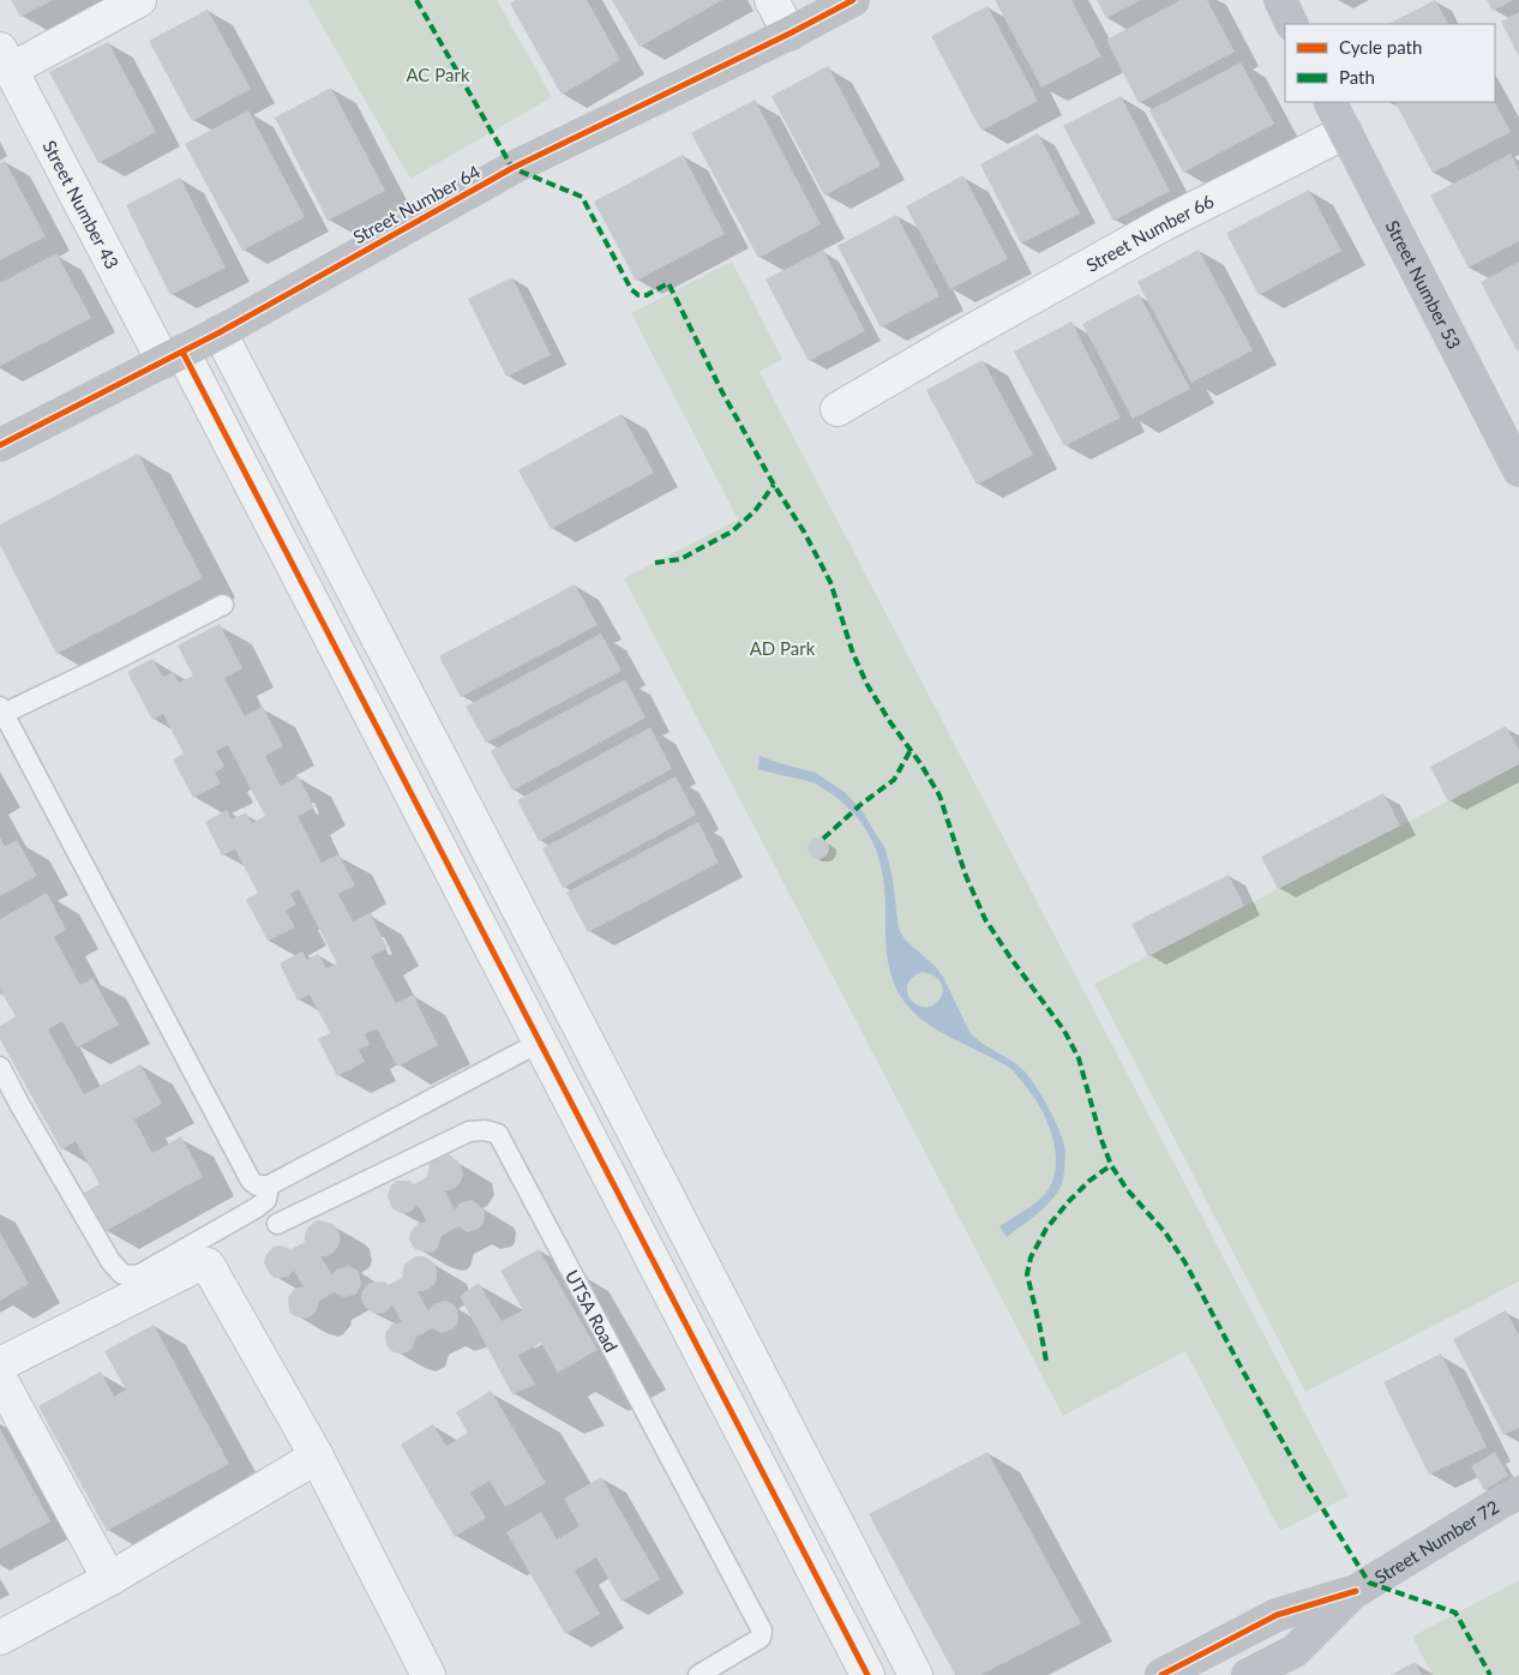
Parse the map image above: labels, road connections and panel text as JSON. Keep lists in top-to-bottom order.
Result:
{
  "streets": {
    "street": [
      "Street Number 64",
      "Street Number 43",
      "Street Number 66",
      "Street Number 53",
      "Street Number 72"
    ],
    "lane": ["UTSA Road"]
  },
  "crossings": [
    ["Street Number 64", "Street Number 43"],
    ["Street Number 66", "Street Number 53"]
  ],
  "parks": ["AC Park", "AD Park"],
  "legend": ["Cycle path", "Path"]
}
